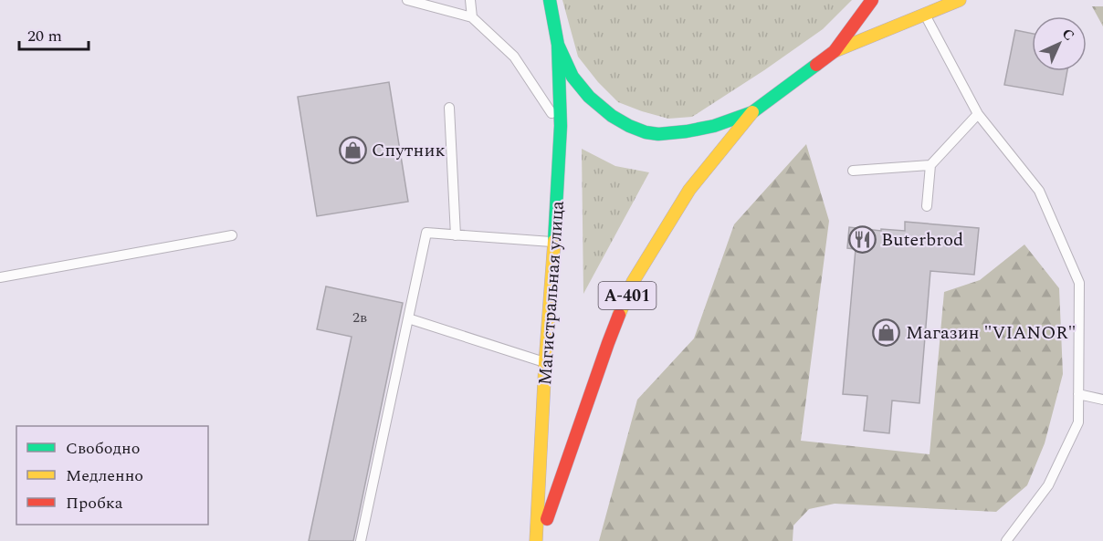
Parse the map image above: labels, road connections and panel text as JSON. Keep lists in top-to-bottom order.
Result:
{
  "streets": {
    "main road": ["Магистральная улица", "А-401"]
  },
  "crossings": [
    ["Магистральная улица", "А-401"]
  ],
  "places": {
    "shop": ["Спутник", "Магазин \"VIANOR\""],
    "restaurant": ["Buterbrod"]
  },
  "house_numbers": ["2в"],
  "legend": ["Свободно", "Медленно", "Пробка"],
  "scale_bar": "20 m",
  "north": "top right"
}
